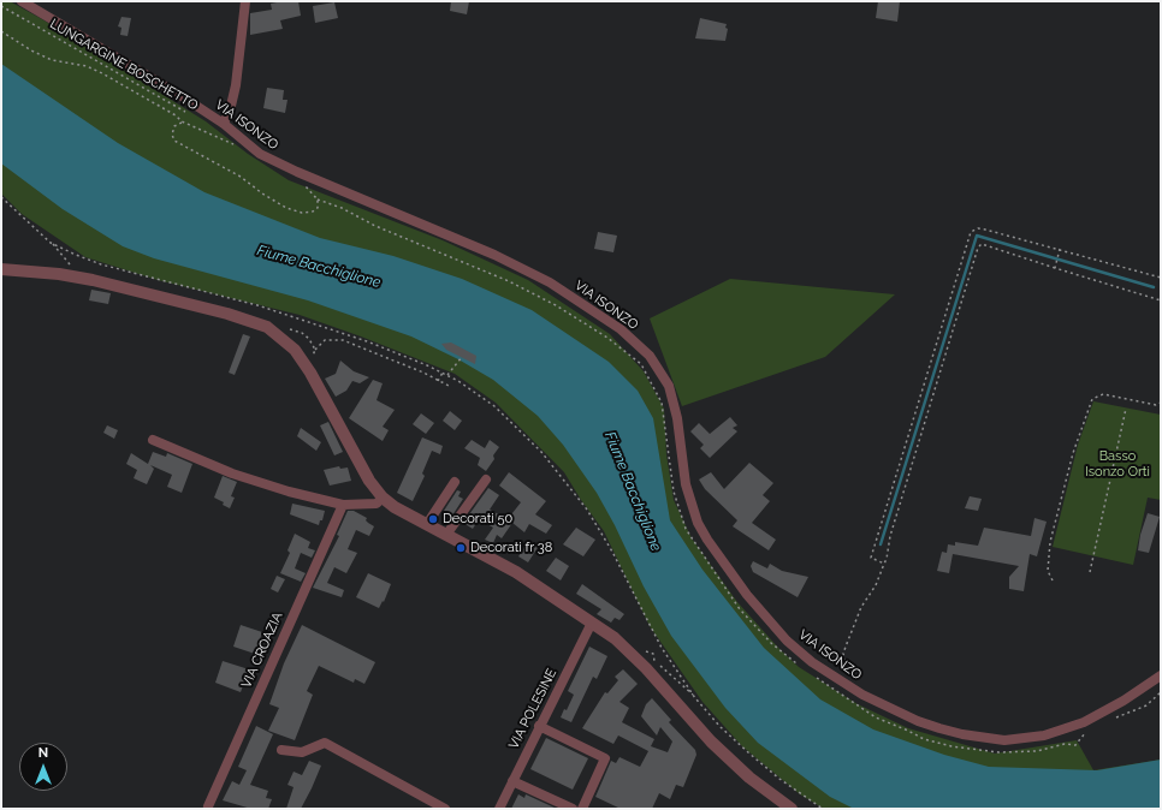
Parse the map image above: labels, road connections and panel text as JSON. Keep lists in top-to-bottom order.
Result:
{
  "streets": {
    "street": ["VIA ISONZO", "VIA CROAZIA", "VIA POLESINE"],
    "path": ["LUNGARGINE BOSCHETTO"]
  },
  "water": ["Fiume Bacchiglione"],
  "parks": ["Basso Isonzo Orti"],
  "places": ["Decorati 50", "Decorati fr 38"],
  "north": "top"
}
